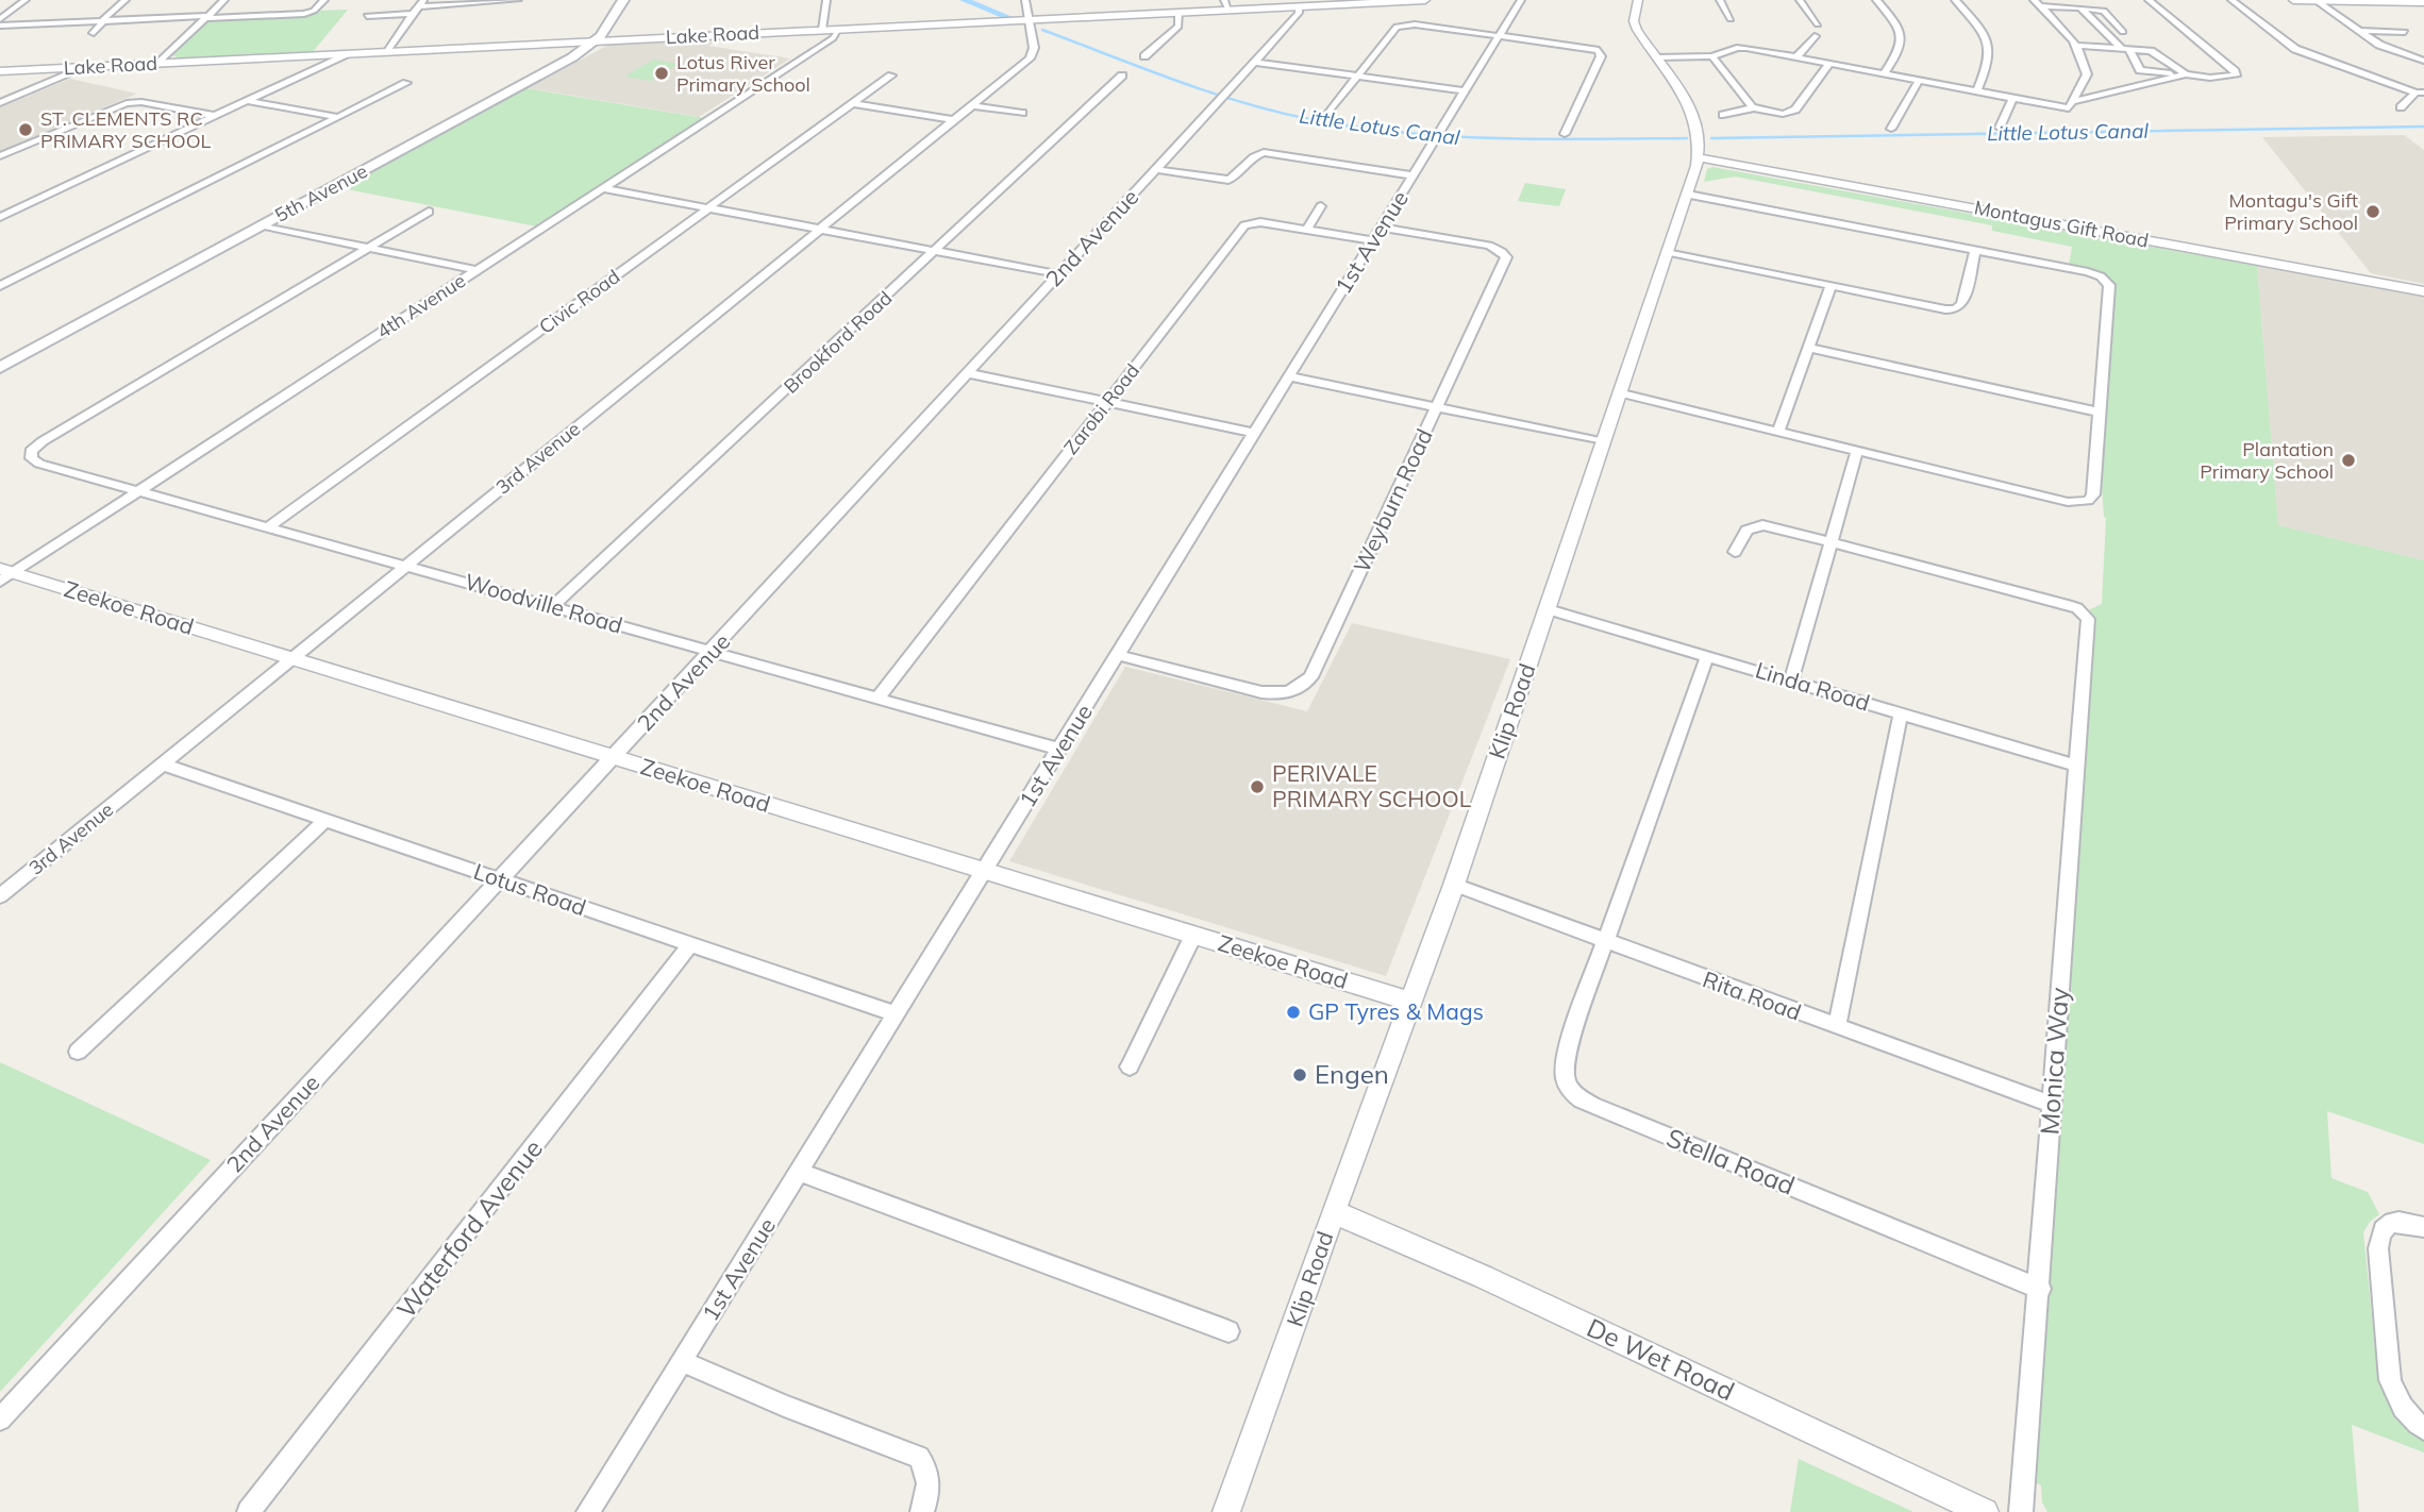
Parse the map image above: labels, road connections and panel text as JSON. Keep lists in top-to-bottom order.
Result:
{
  "streets": {
    "main road": ["5th Avenue"],
    "street": [
      "Lake Road",
      "Montagus Gift Road",
      "2nd Avenue",
      "1st Avenue",
      "Civic Road",
      "4th Avenue",
      "Brookford Road",
      "Zarobi Road",
      "3rd Avenue",
      "Weyburn Road",
      "Woodville Road",
      "Zeekoe Road",
      "Linda Road",
      "Klip Road",
      "Lotus Road",
      "Rita Road",
      "Monica Way",
      "Stella Road",
      "Waterford Avenue",
      "De Wet Road"
    ]
  },
  "crossings": [
    ["Lake Road", "5th Avenue"],
    ["Lake Road", "2nd Avenue"],
    ["Lake Road", "4th Avenue"],
    ["Lake Road", "3rd Avenue"],
    ["Montagus Gift Road", "Klip Road"],
    ["2nd Avenue", "Woodville Road"],
    ["2nd Avenue", "Zeekoe Road"],
    ["2nd Avenue", "Lotus Road"],
    ["1st Avenue", "Zarobi Road"],
    ["1st Avenue", "Weyburn Road"],
    ["1st Avenue", "Woodville Road"],
    ["1st Avenue", "Zeekoe Road"],
    ["1st Avenue", "Lotus Road"],
    ["Civic Road", "Woodville Road"],
    ["4th Avenue", "Woodville Road"],
    ["4th Avenue", "Zeekoe Road"],
    ["Brookford Road", "Woodville Road"],
    ["Zarobi Road", "Weyburn Road"],
    ["Zarobi Road", "Woodville Road"],
    ["3rd Avenue", "Woodville Road"],
    ["3rd Avenue", "Zeekoe Road"],
    ["3rd Avenue", "Lotus Road"],
    ["Zeekoe Road", "Klip Road"],
    ["Linda Road", "Klip Road"],
    ["Linda Road", "Monica Way"],
    ["Linda Road", "Stella Road"],
    ["Klip Road", "Rita Road"],
    ["Klip Road", "De Wet Road"],
    ["Lotus Road", "Waterford Avenue"],
    ["Rita Road", "Monica Way"],
    ["Rita Road", "Stella Road"],
    ["Monica Way", "Stella Road"]
  ],
  "water": ["Little Lotus Canal"],
  "places": [
    "Lotus River Primary School",
    "ST. CLEMENTS RC PRIMARY SCHOOL",
    "Montagu's Gift Primary School",
    "Plantation Primary School",
    "PERIVALE PRIMARY SCHOOL",
    "GP Tyres & Mags",
    "Engen"
  ]
}
